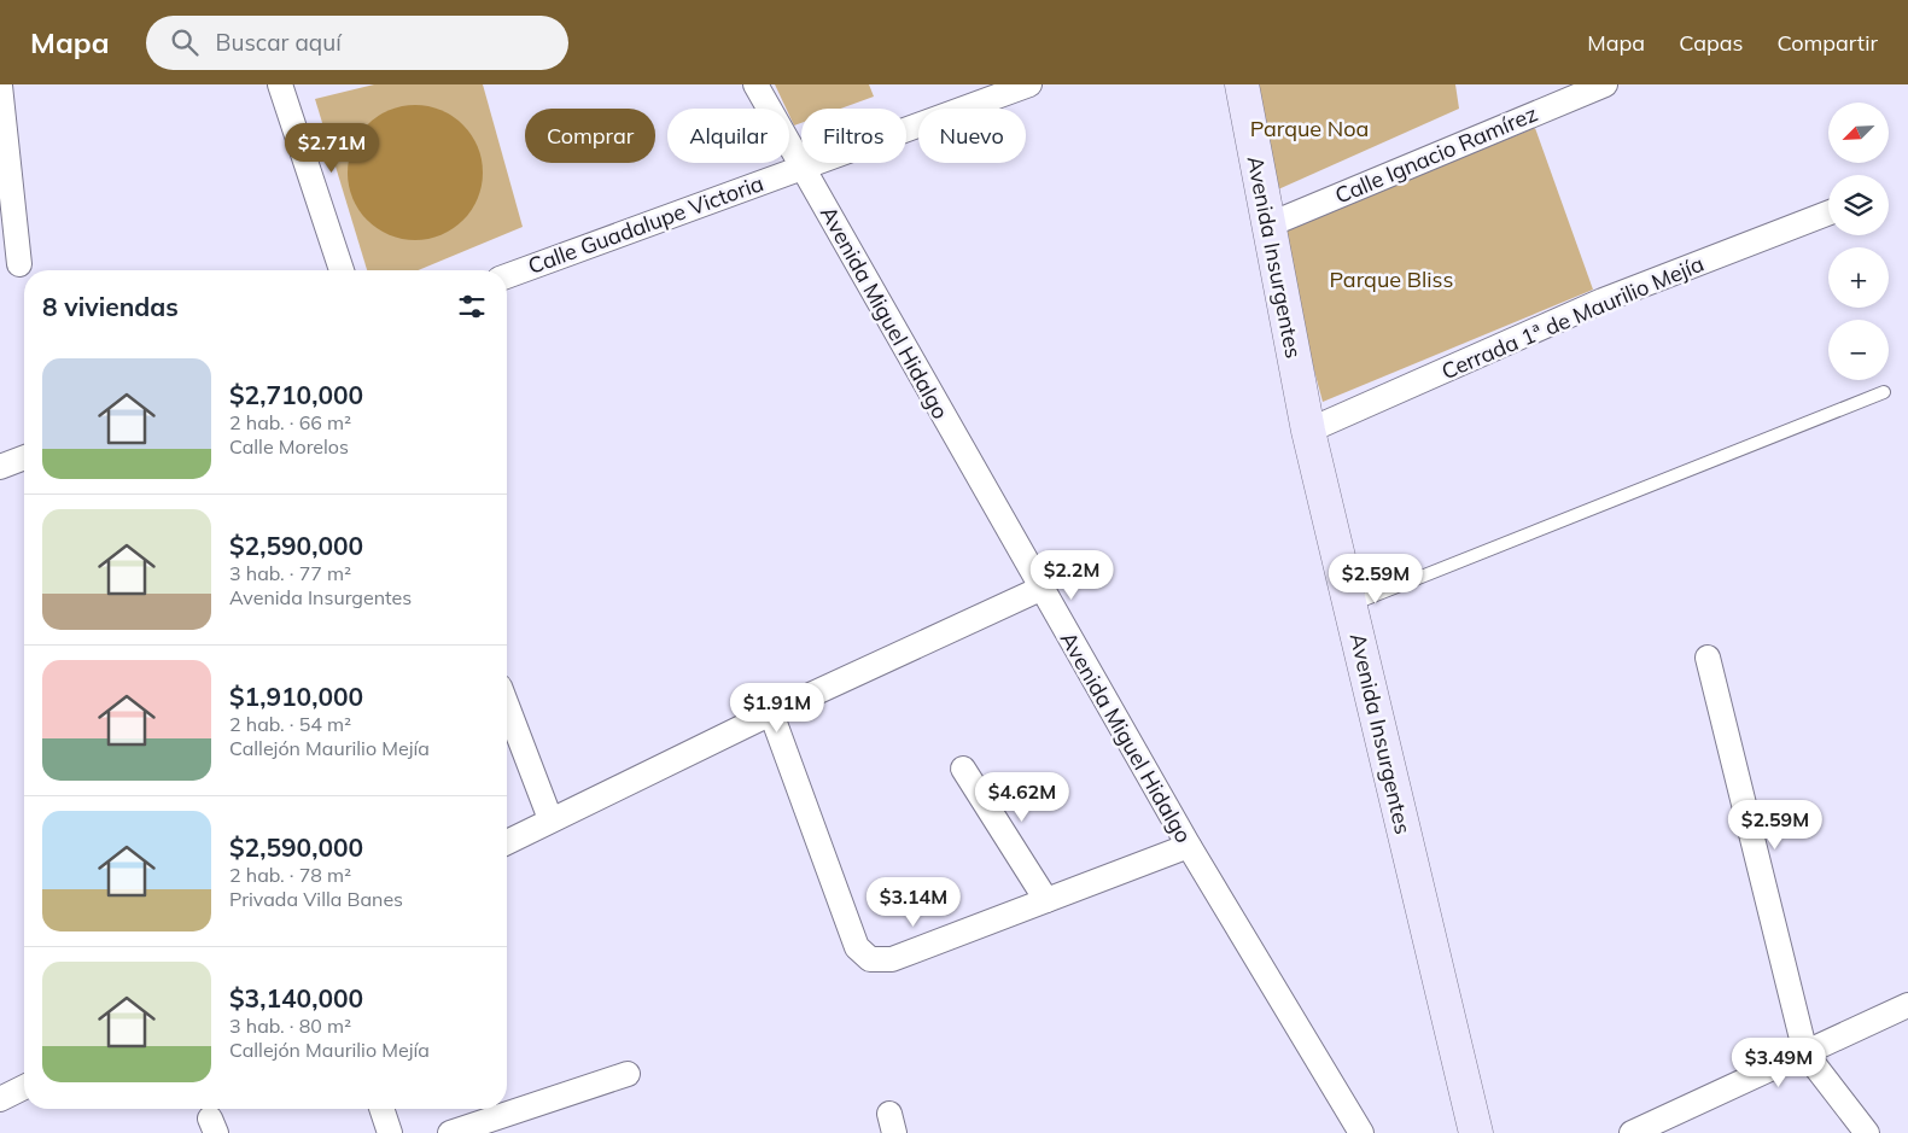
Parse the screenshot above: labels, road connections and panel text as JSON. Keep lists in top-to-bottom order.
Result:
{
  "streets": {
    "street": [
      "Calle Ignacio Ramírez",
      "Calle Guadalupe Victoria",
      "Avenida Insurgentes",
      "Avenida Miguel Hidalgo",
      "Cerrada 1ª de Maurilio Mejía"
    ]
  },
  "crossings": [
    ["Calle Ignacio Ramírez", "Avenida Insurgentes"],
    ["Calle Guadalupe Victoria", "Avenida Miguel Hidalgo"],
    ["Avenida Insurgentes", "Cerrada 1ª de Maurilio Mejía"]
  ],
  "parks": ["Parque Noa", "Parque Bliss"],
  "north": "bottom left",
  "page": {
    "header": "Mapa",
    "search": "Buscar aquí",
    "nav": ["Mapa", "Capas", "Compartir"],
    "map_buttons": ["+", "−"],
    "chip": [
      "Comprar",
      "Alquilar",
      "Filtros",
      "Nuevo"
    ],
    "price": [
      "$2.71M",
      "$2.2M",
      "$2.59M",
      "$1.91M",
      "$4.62M",
      "$2.59M",
      "$3.14M",
      "$3.49M"
    ],
    "heading": "8 viviendas",
    "list": [
      {
        "name": "$2,710,000",
        "note": "2 hab. · 66 m² · Calle Morelos"
      },
      {
        "name": "$2,590,000",
        "note": "3 hab. · 77 m² · Avenida Insurgentes"
      },
      {
        "name": "$1,910,000",
        "note": "2 hab. · 54 m² · Callejón Maurilio Mejía"
      },
      {
        "name": "$2,590,000",
        "note": "2 hab. · 78 m² · Privada Villa Banes"
      },
      {
        "name": "$3,140,000",
        "note": "3 hab. · 80 m² · Callejón Maurilio Mejía"
      }
    ]
  }
}
